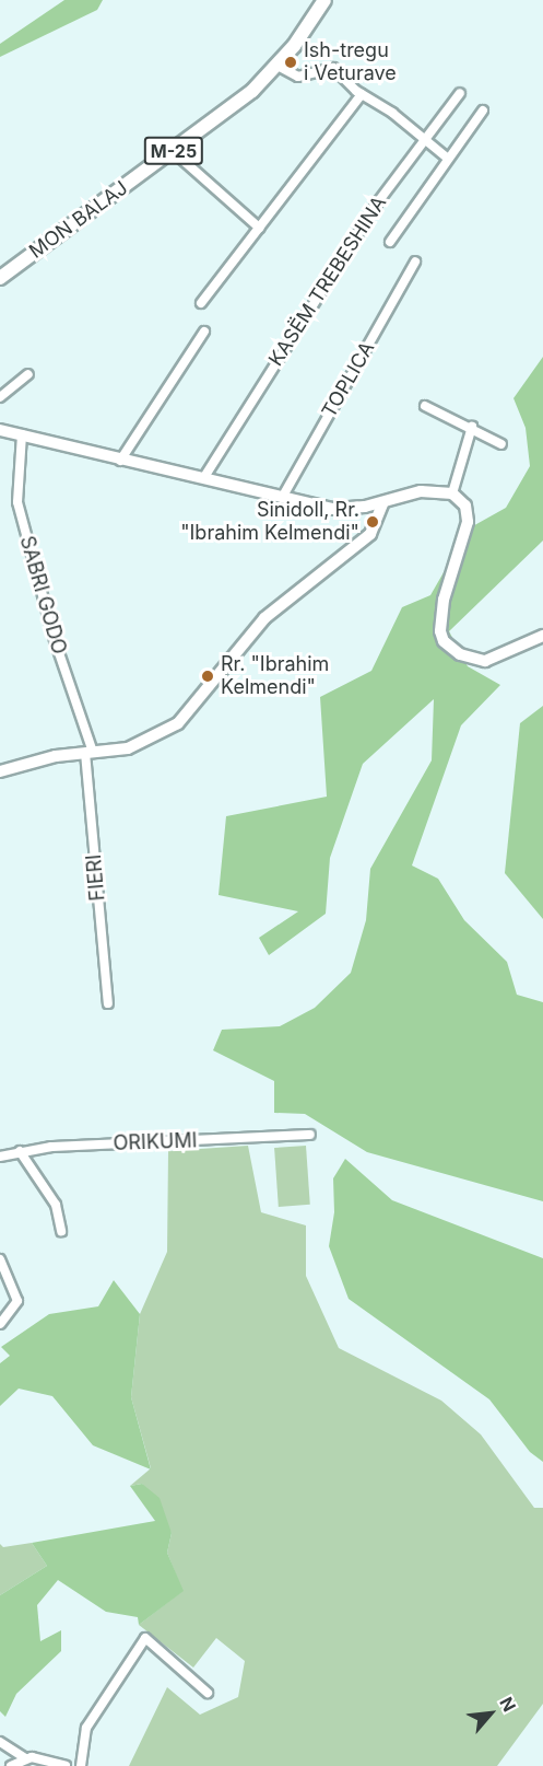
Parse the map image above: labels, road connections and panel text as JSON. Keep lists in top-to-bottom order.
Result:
{
  "streets": {
    "main road": ["M-25", "MON BALAJ"],
    "street": [
      "KASËM TREBESHINA",
      "TOPLICA",
      "SABRI GODO",
      "FIERI",
      "ORIKUMI"
    ]
  },
  "crossings": [
    ["SABRI GODO", "FIERI"]
  ],
  "places": ["Ish-tregu i Veturave", "Sinidoll, Rr. \"Ibrahim Kelmendi\"", "Rr. \"Ibrahim Kelmendi\""],
  "north": "top right"
}
